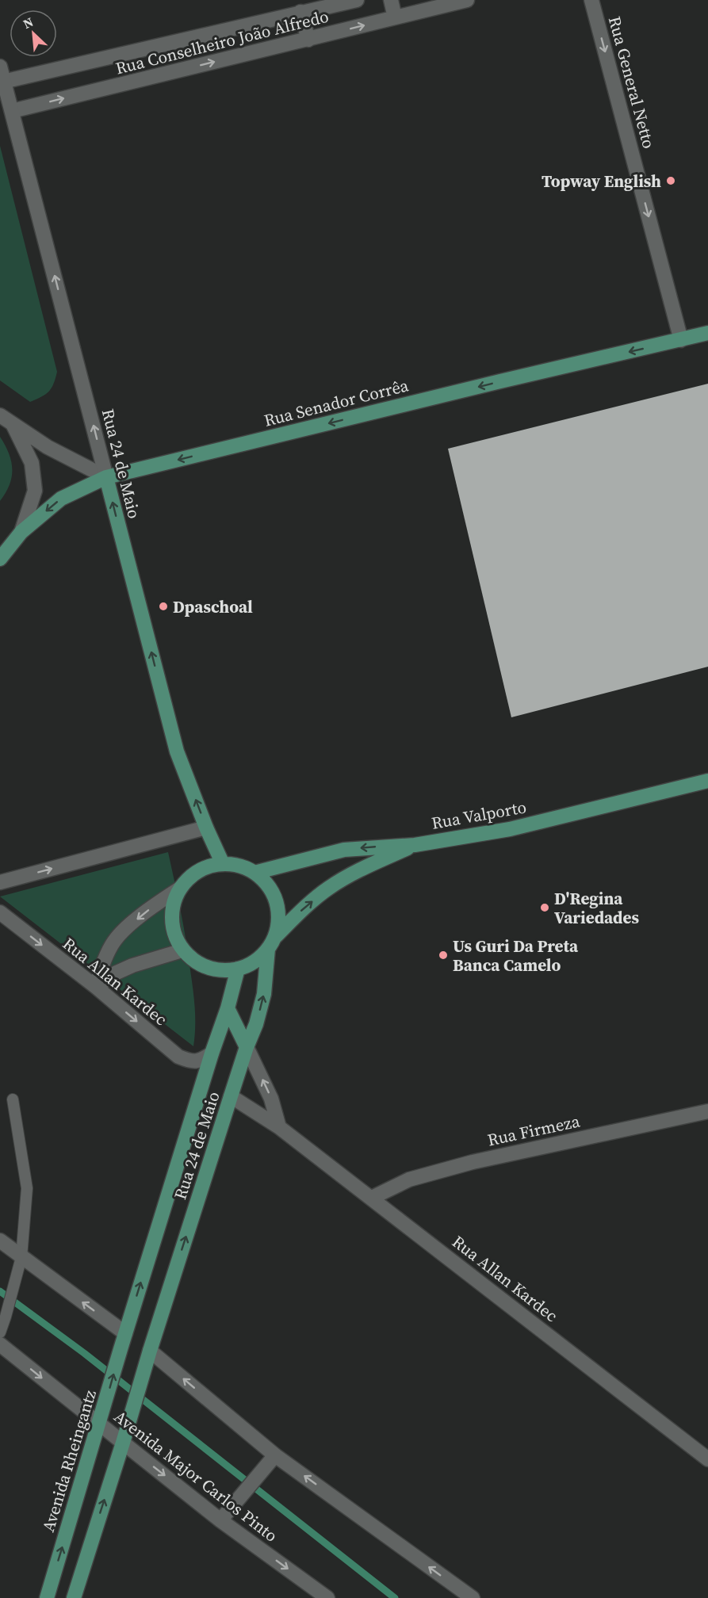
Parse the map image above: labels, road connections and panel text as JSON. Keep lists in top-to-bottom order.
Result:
{
  "streets": {
    "main road": [
      "Rua Senador Corrêa",
      "Rua 24 de Maio",
      "Rua Valporto",
      "Avenida Rheingantz"
    ],
    "street": [
      "Rua Conselheiro João Alfredo",
      "Rua General Netto",
      "Rua Allan Kardec",
      "Rua Firmeza",
      "Avenida Major Carlos Pinto"
    ]
  },
  "crossings": [
    ["Rua Conselheiro João Alfredo", "Rua 24 de Maio"],
    ["Rua General Netto", "Rua Senador Corrêa"],
    ["Rua Senador Corrêa", "Rua 24 de Maio"],
    ["Rua 24 de Maio", "Rua Valporto"],
    ["Rua 24 de Maio", "Rua Allan Kardec"],
    ["Rua 24 de Maio", "Avenida Rheingantz"],
    ["Rua Allan Kardec", "Rua Firmeza"],
    ["Avenida Rheingantz", "Avenida Major Carlos Pinto"]
  ],
  "one_way": [
    "Rua General Netto",
    "Rua Senador Corrêa",
    "Rua 24 de Maio",
    "Rua Valporto"
  ],
  "places": [
    "Topway English",
    "Dpaschoal",
    "D'Regina Variedades",
    "Us Guri Da Preta Banca Camelo"
  ],
  "north": "top left"
}
